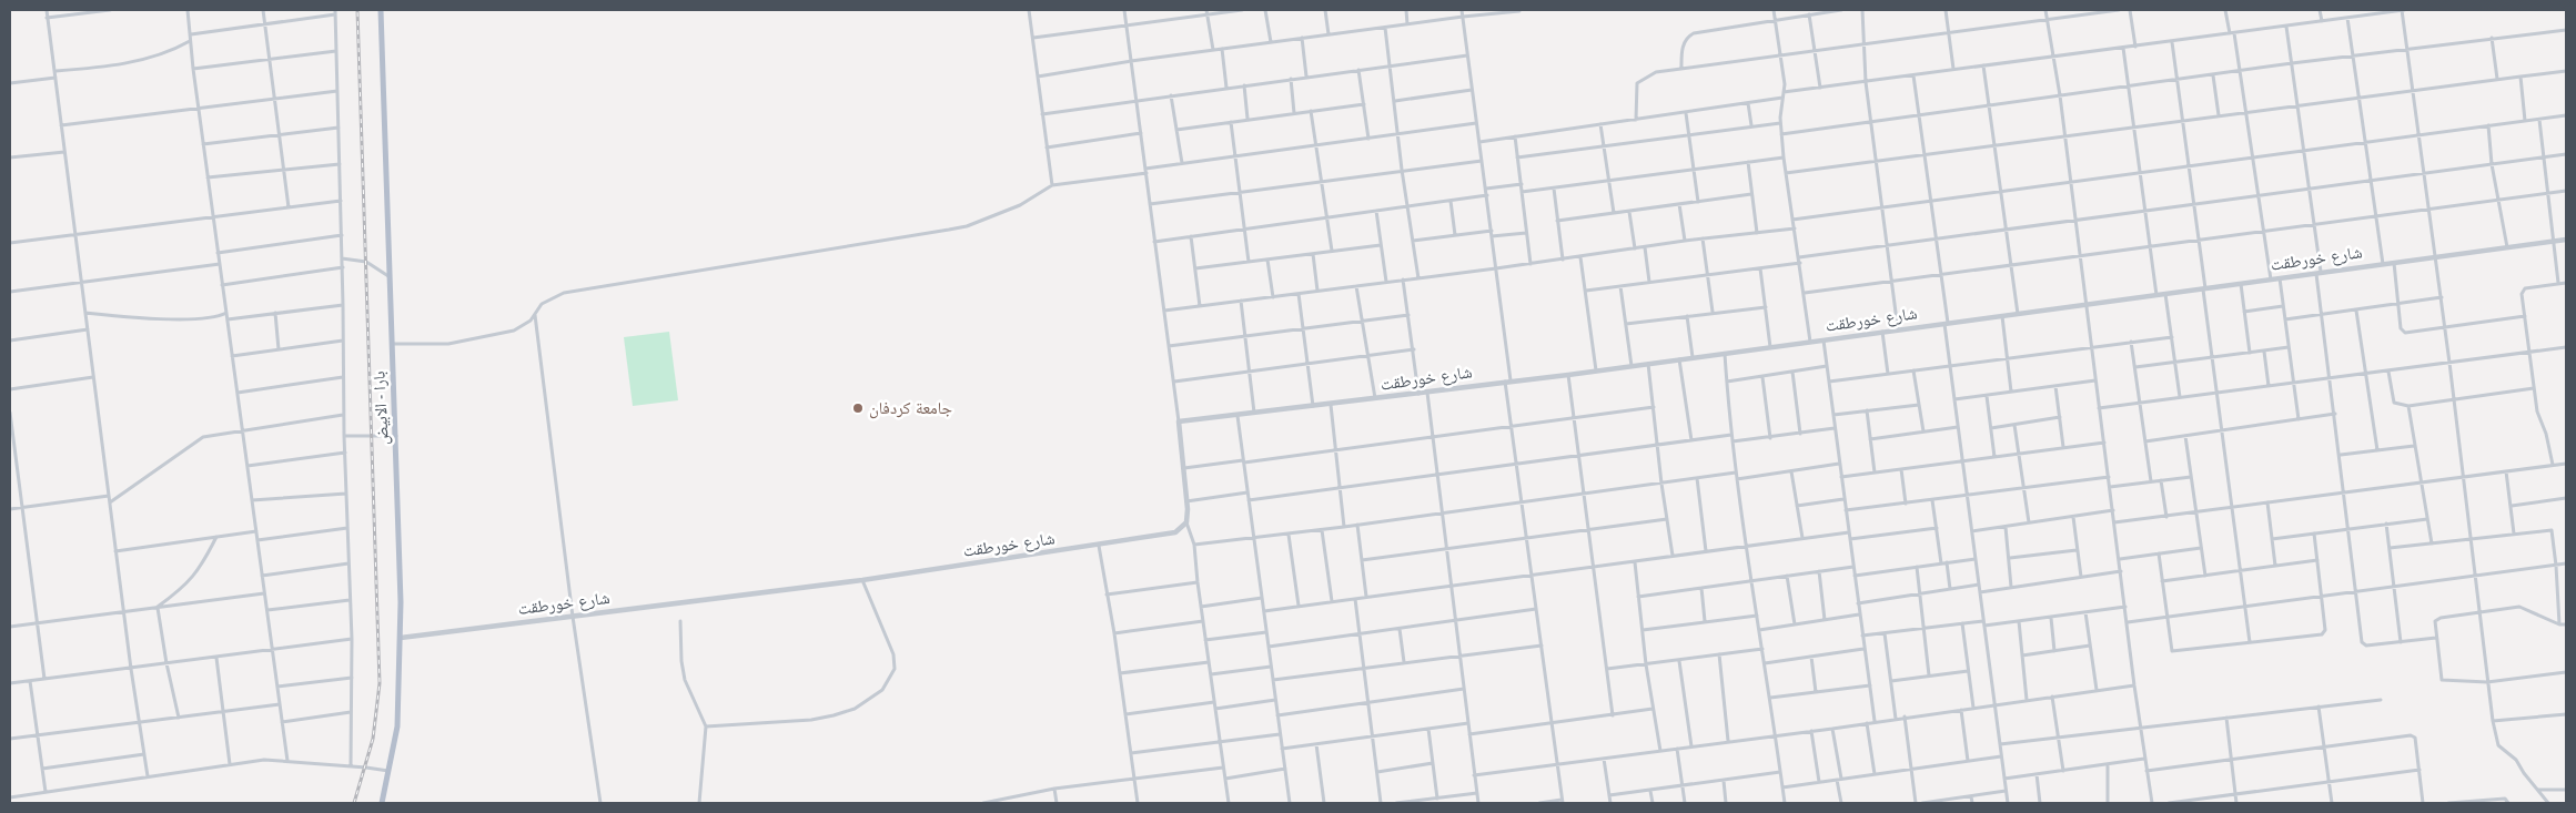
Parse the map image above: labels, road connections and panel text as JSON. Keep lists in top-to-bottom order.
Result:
{
  "streets": {
    "main road": ["بارا - الابيض"],
    "street": ["شارع خورطقت"]
  },
  "crossings": [
    ["شارع خورطقت", "بارا - الابيض"]
  ],
  "places": ["جامعة كردفان"]
}
